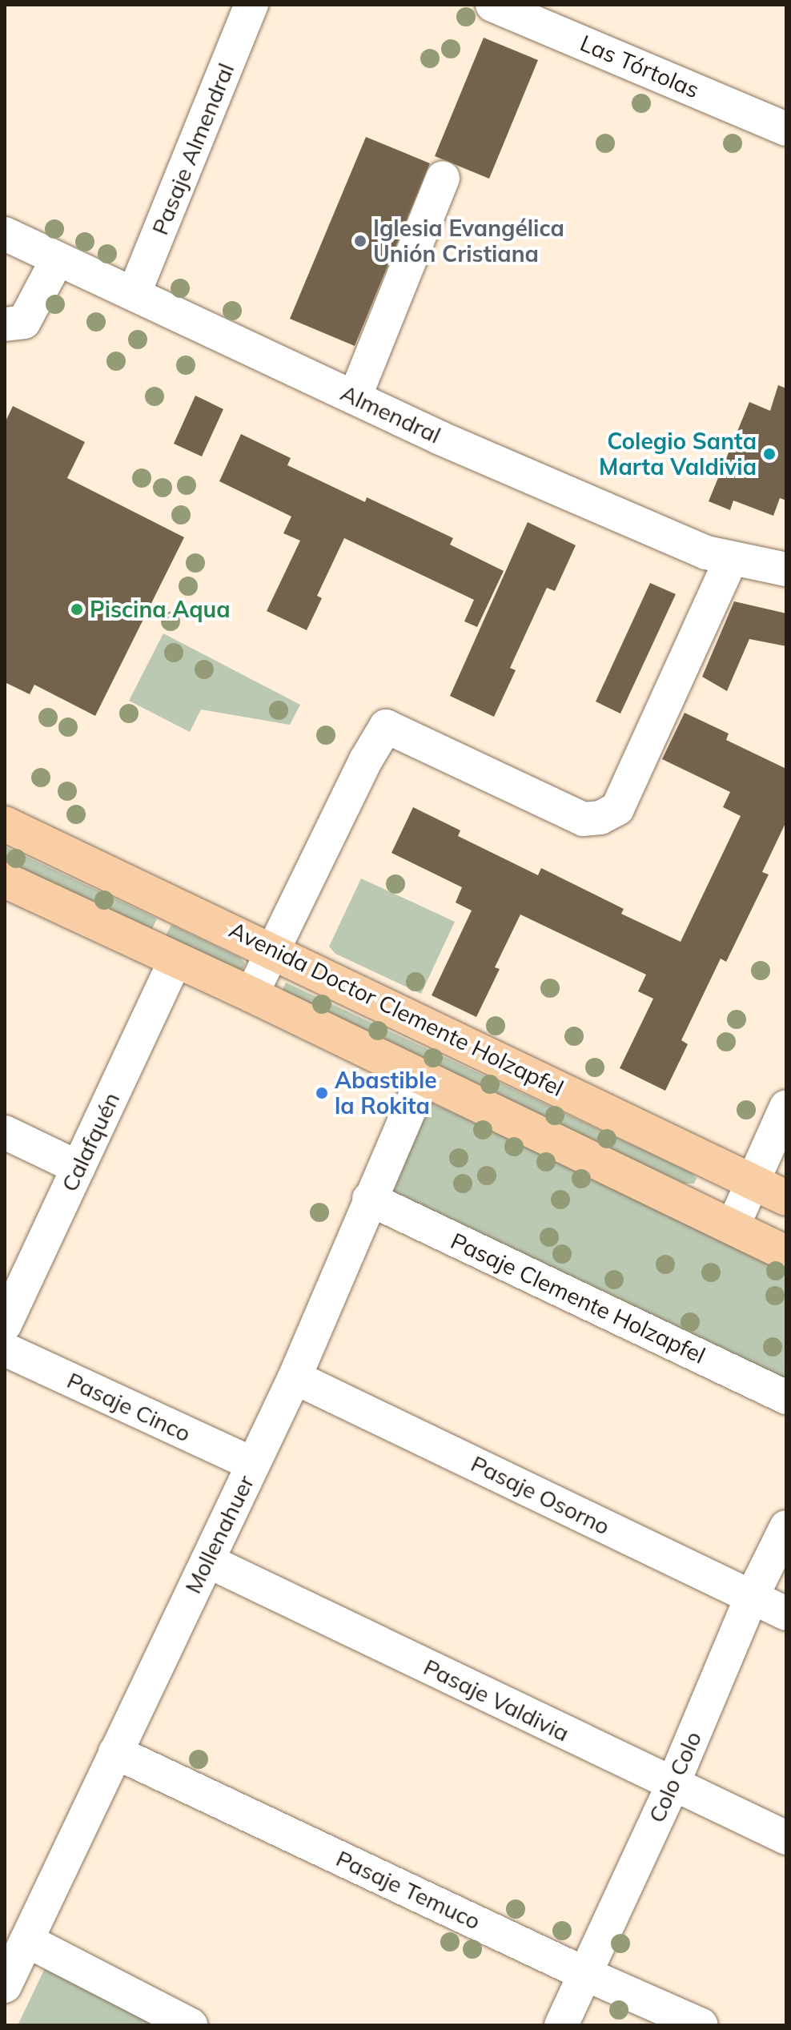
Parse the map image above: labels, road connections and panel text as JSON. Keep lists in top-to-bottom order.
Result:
{
  "streets": {
    "main road": ["Avenida Doctor Clemente Holzapfel"],
    "street": [
      "Las Tórtolas",
      "Pasaje Almendral",
      "Almendral",
      "Calafquén",
      "Pasaje Clemente Holzapfel",
      "Pasaje Cinco",
      "Pasaje Osorno",
      "Mollenahuer",
      "Pasaje Valdivia",
      "Colo Colo",
      "Pasaje Temuco"
    ]
  },
  "crossings": [
    ["Pasaje Almendral", "Almendral"],
    ["Pasaje Clemente Holzapfel", "Mollenahuer"],
    ["Pasaje Cinco", "Mollenahuer"],
    ["Pasaje Osorno", "Mollenahuer"],
    ["Pasaje Osorno", "Colo Colo"],
    ["Mollenahuer", "Pasaje Valdivia"],
    ["Mollenahuer", "Pasaje Temuco"],
    ["Pasaje Valdivia", "Colo Colo"],
    ["Colo Colo", "Pasaje Temuco"]
  ],
  "places": [
    "Iglesia Evangélica Unión Cristiana",
    "Colegio Santa Marta Valdivia",
    "Piscina Aqua",
    "Abastible la Rokita"
  ]
}
